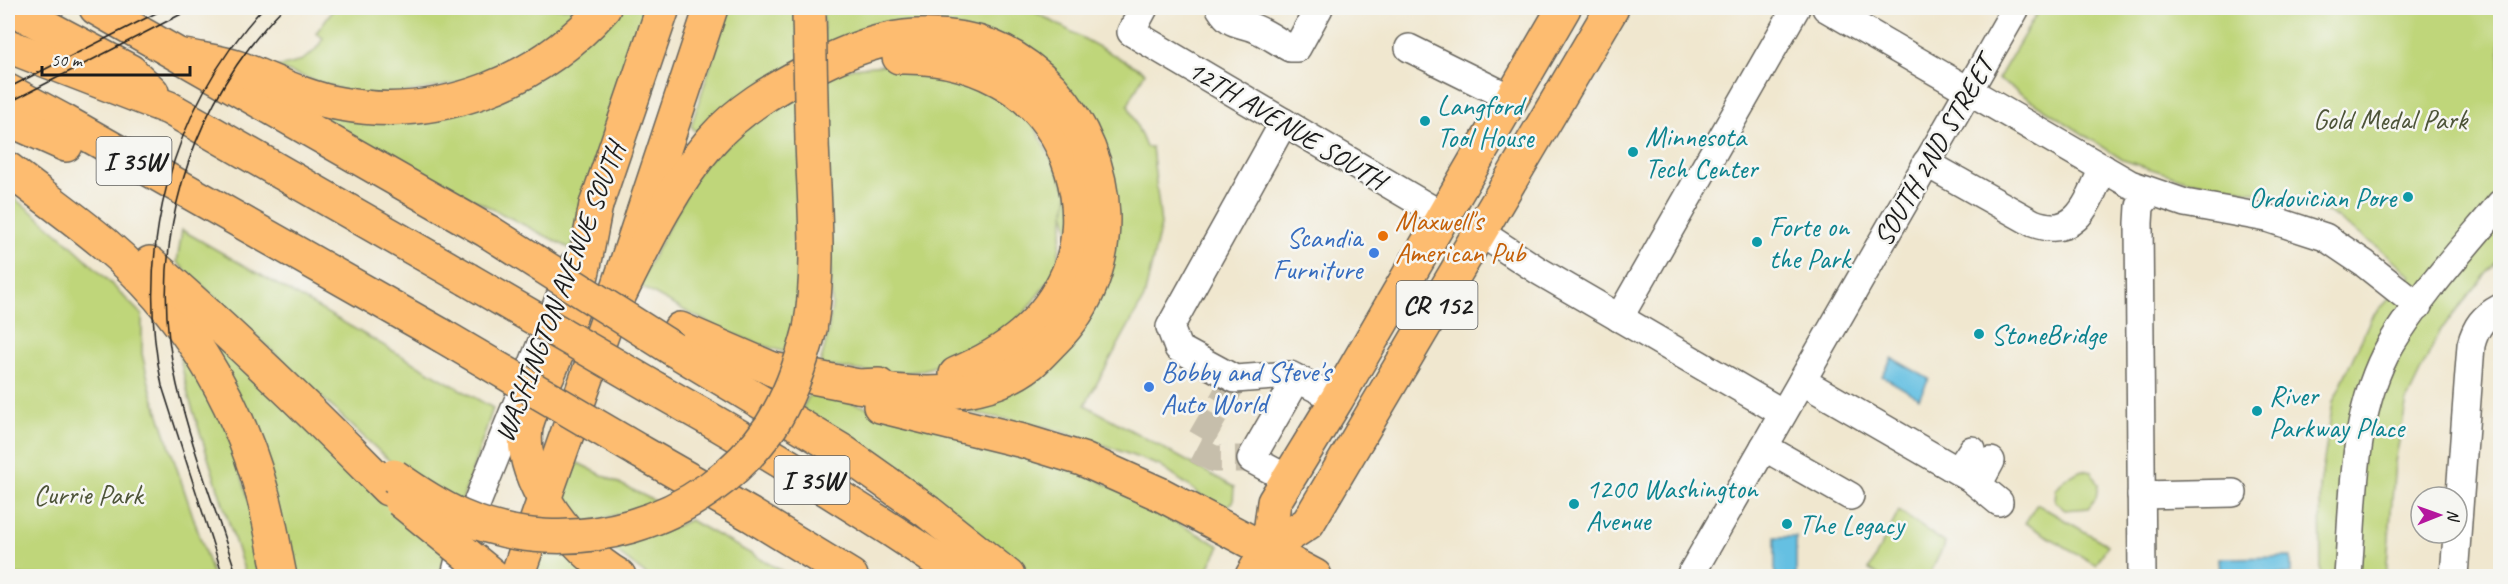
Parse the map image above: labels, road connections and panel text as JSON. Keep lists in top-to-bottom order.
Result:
{
  "streets": {
    "main road": ["I 35W", "WASHINGTON AVENUE SOUTH", "CR 152"],
    "street": ["12TH AVENUE SOUTH", "SOUTH 2ND STREET"]
  },
  "crossings": [
    ["12TH AVENUE SOUTH", "CR 152"]
  ],
  "parks": ["Gold Medal Park", "Currie Park"],
  "places": [
    "Langford Tool House",
    "Minnesota Tech Center",
    "Ordovician Pore",
    "Maxwell's American Pub",
    "Forte on the Park",
    "Scandia Furniture",
    "StoneBridge",
    "Bobby and Steve's Auto World",
    "River Parkway Place",
    "1200 Washington Avenue",
    "The Legacy"
  ],
  "scale_bar": "50 m",
  "north": "right"
}
